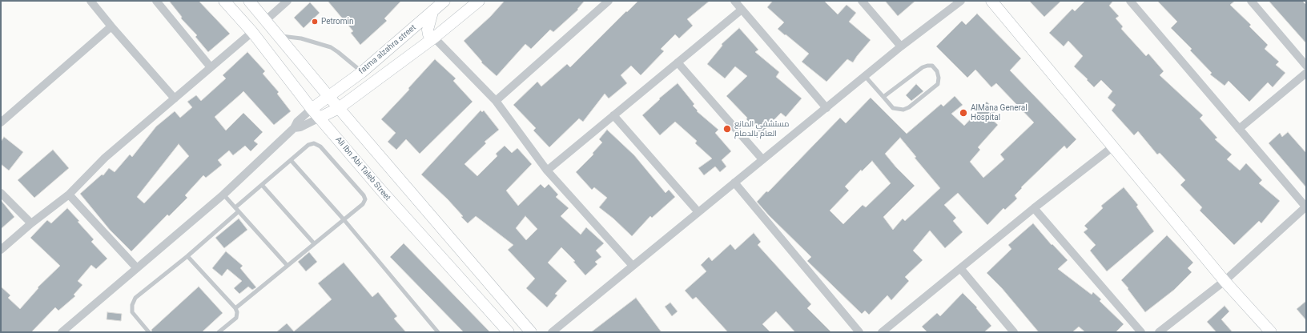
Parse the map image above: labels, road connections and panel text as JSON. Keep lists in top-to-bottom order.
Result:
{
  "streets": {
    "street": ["fatma alzahra street", "Ali Ibn Abi Taleb Street"]
  },
  "crossings": [
    ["fatma alzahra street", "Ali Ibn Abi Taleb Street"]
  ],
  "places": ["Petromin", "AlMana General Hospital", "مستشفى المانع العام بالدمام"]
}
